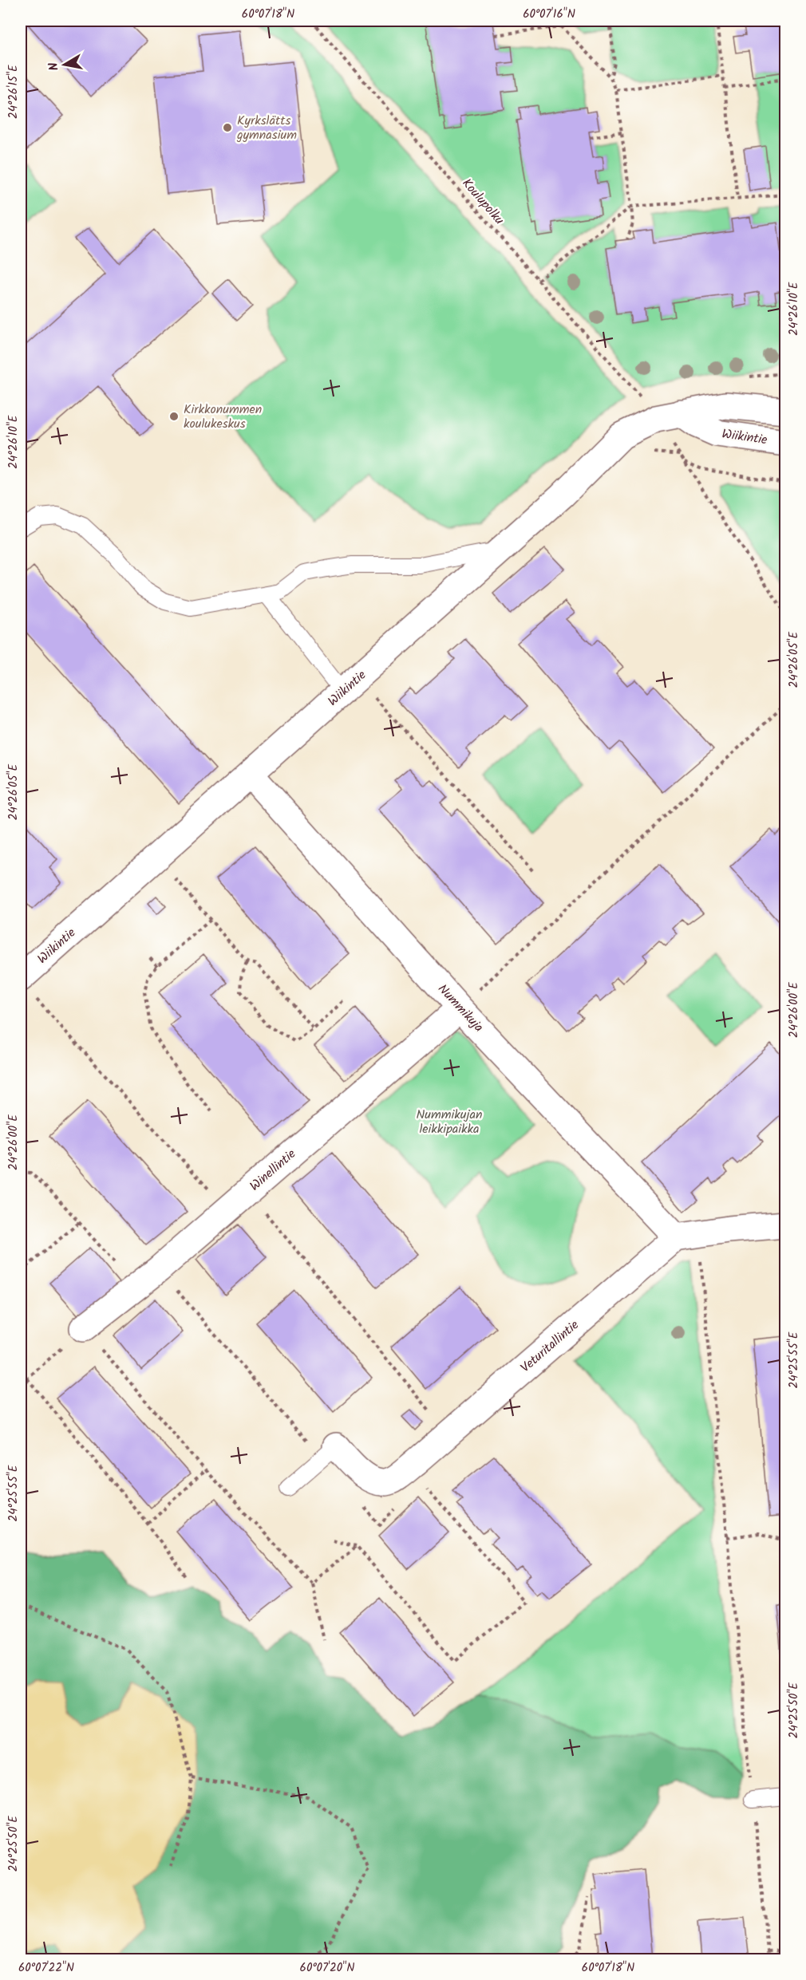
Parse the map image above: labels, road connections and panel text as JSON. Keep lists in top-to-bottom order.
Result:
{
  "streets": {
    "street": [
      "Wiikintie",
      "Nummikuja",
      "Winellintie",
      "Veturitallintie"
    ],
    "path": ["Koulupolku"]
  },
  "crossings": [
    ["Wiikintie", "Nummikuja"],
    ["Nummikuja", "Winellintie"],
    ["Nummikuja", "Veturitallintie"]
  ],
  "parks": ["Nummikujan leikkipaikka"],
  "places": ["Kyrkslätts gymnasium", "Kirkkonummen koulukeskus"],
  "north": "left",
  "coordinates": [
    "60°07'18\"N",
    "60°07'16\"N",
    "24°26'15\"E",
    "24°26'10\"E",
    "24°26'05\"E",
    "24°26'00\"E",
    "24°25'55\"E",
    "24°25'50\"E",
    "60°07'22\"N",
    "60°07'20\"N"
  ]
}
